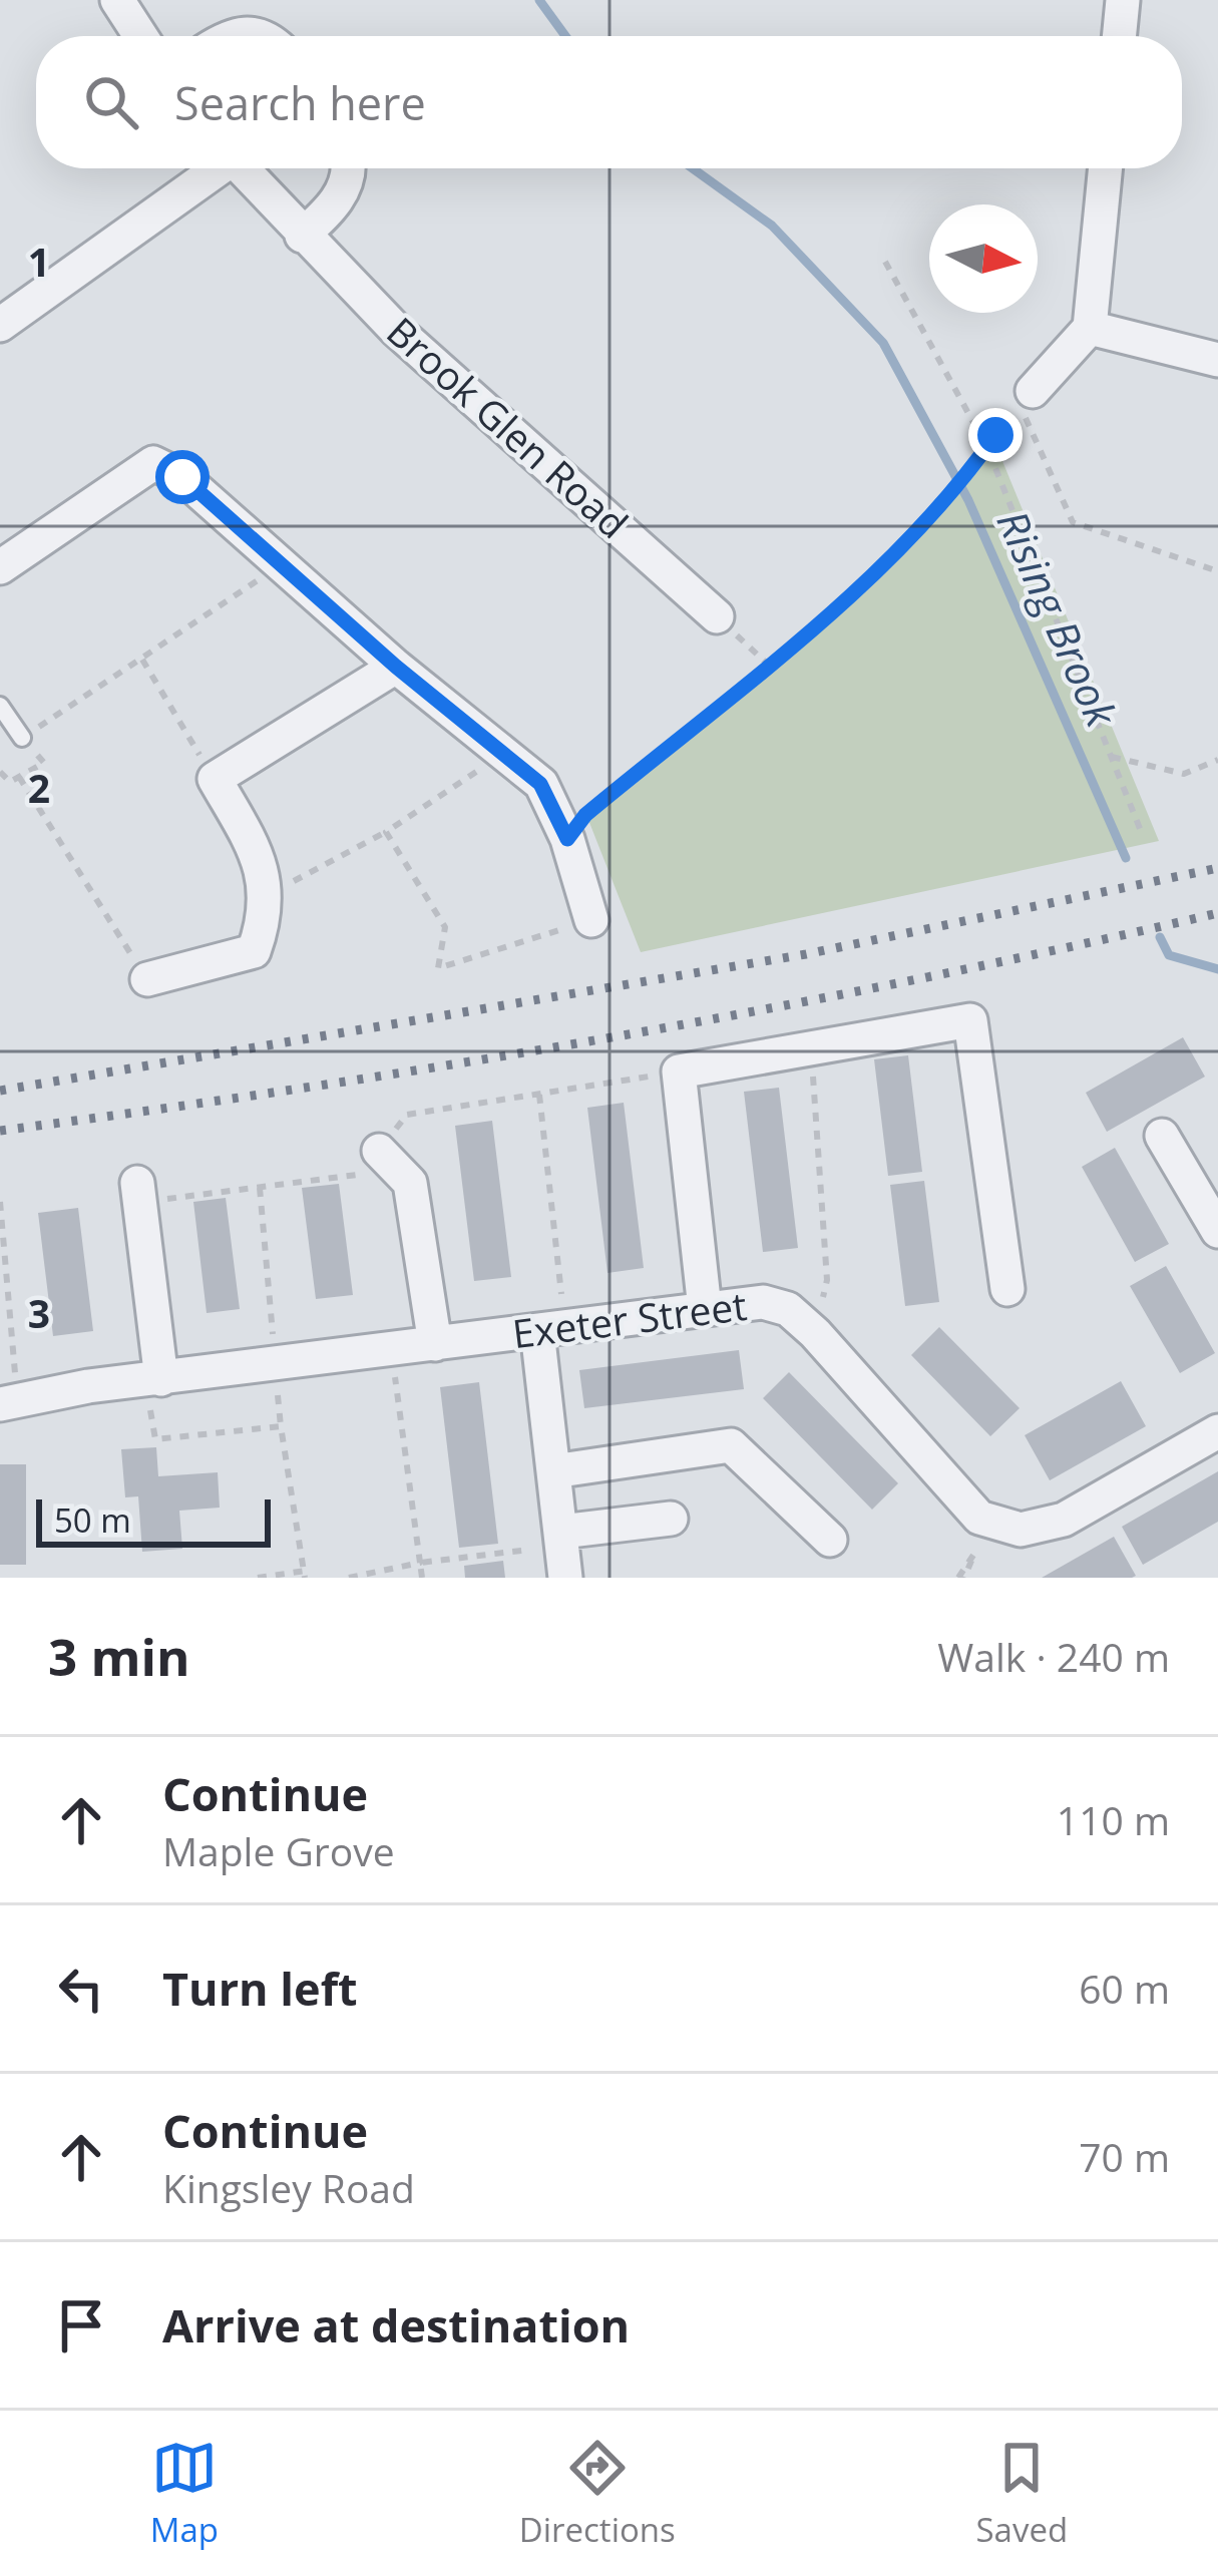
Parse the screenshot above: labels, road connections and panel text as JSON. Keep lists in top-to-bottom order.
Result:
{
  "streets": {
    "street": ["Brook Glen Road", "Exeter Street"]
  },
  "water": ["Rising Brook"],
  "scale_bar": "50 m",
  "north": "right",
  "page": {
    "search": "Search here",
    "scale": "50 m",
    "heading": ["3 min", "Walk · 240 m"],
    "list": [
      ["Continue", "Maple Grove", "110 m"],
      ["Turn left", "60 m"],
      ["Continue", "Kingsley Road", "70 m"],
      "Arrive at destination"
    ],
    "nav": ["Map", "Directions", "Saved"]
  },
  "grid": {
    "rows": ["1", "2", "3"]
  }
}
